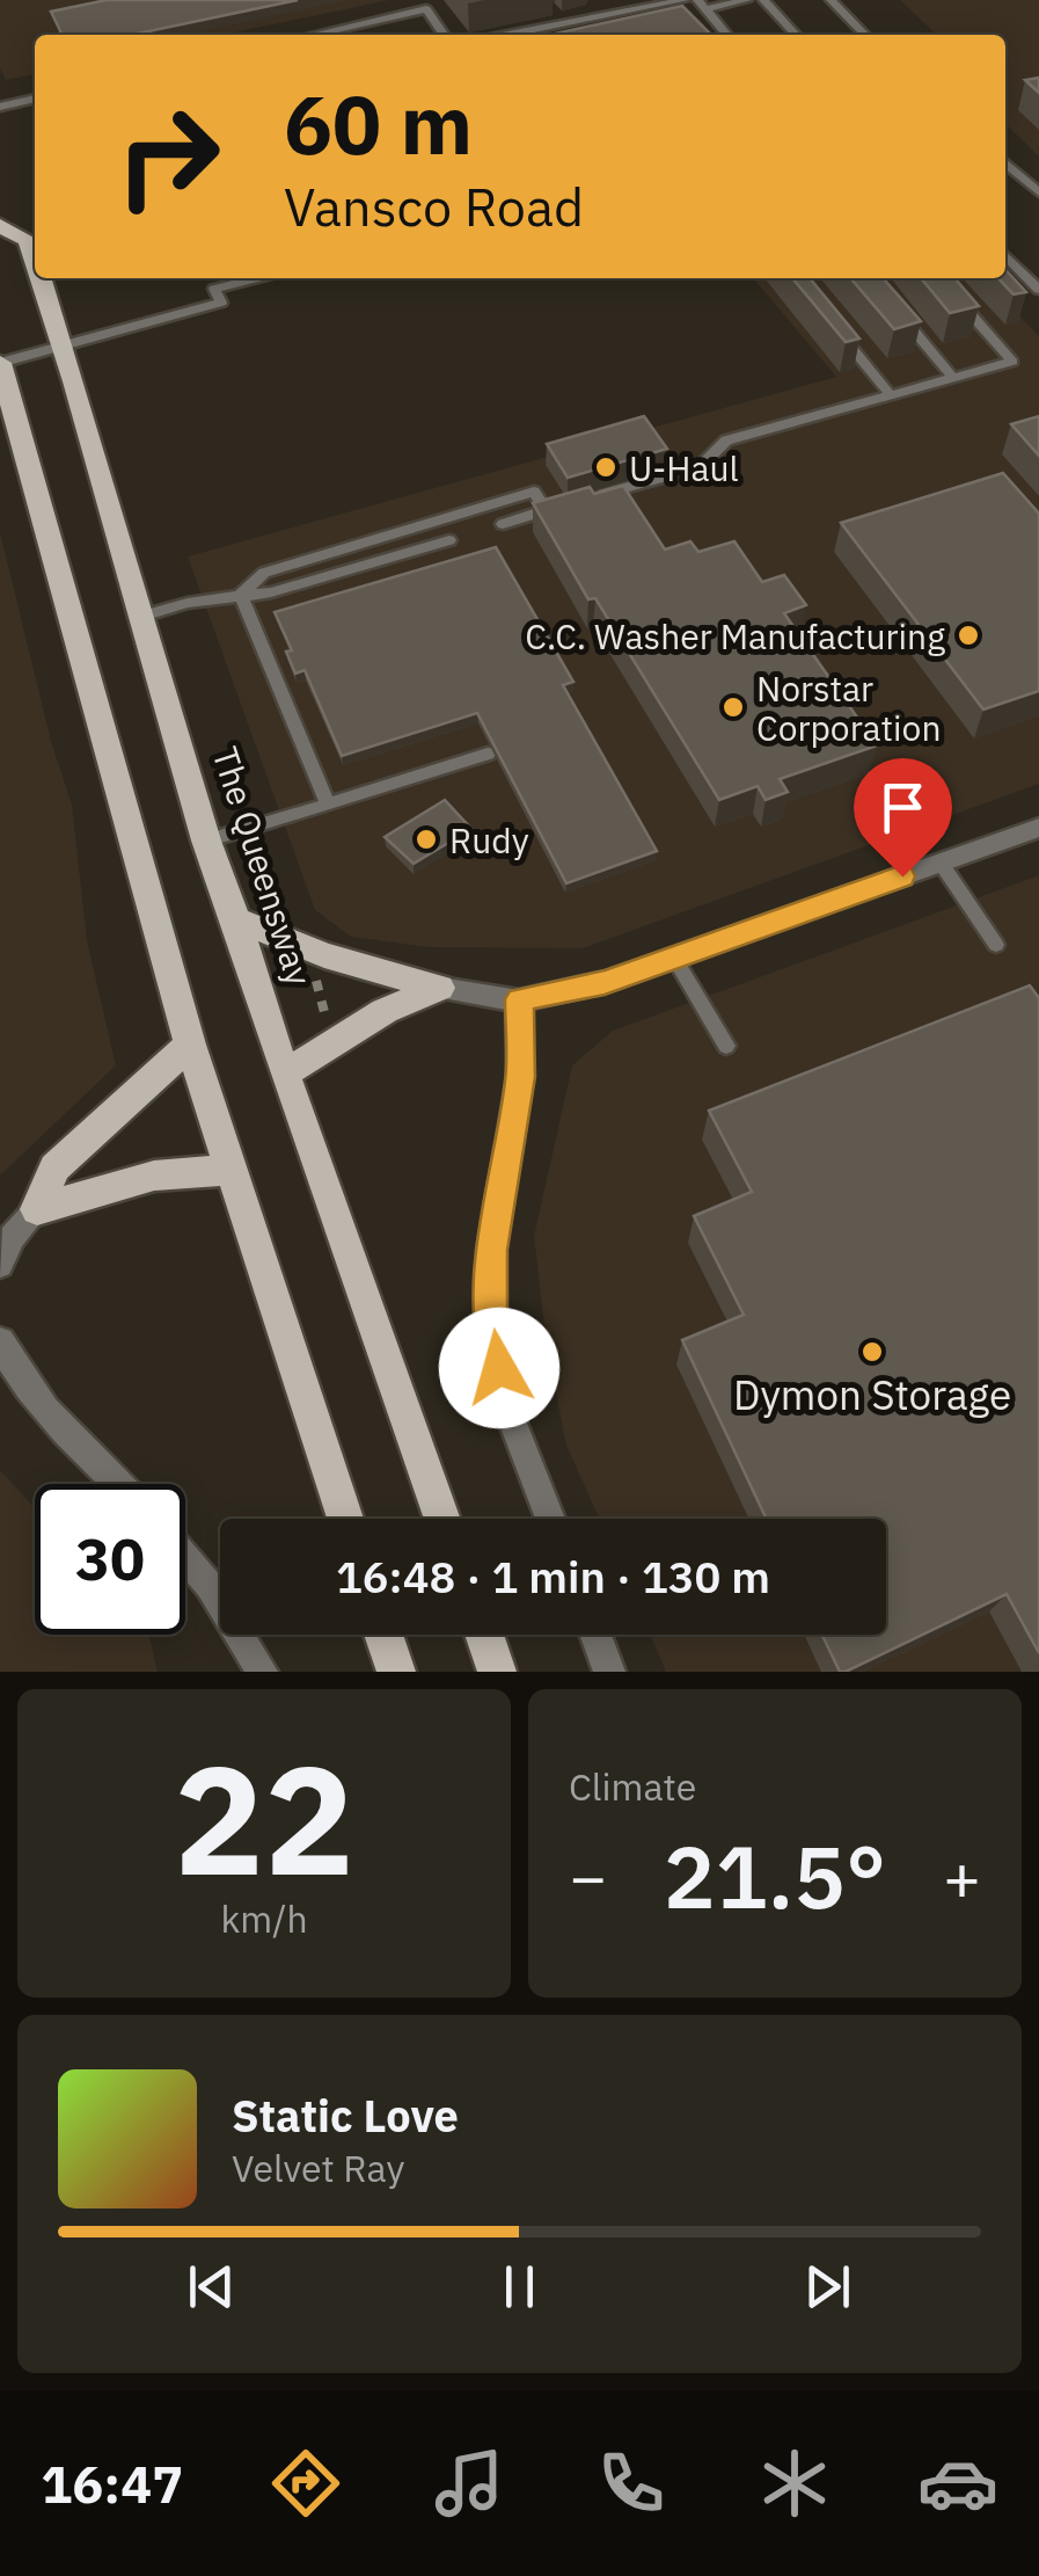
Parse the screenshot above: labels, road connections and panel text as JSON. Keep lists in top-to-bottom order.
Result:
{
  "streets": {
    "main road": ["The Queensway"]
  },
  "places": [
    "U-Haul",
    "C.C. Washer Manufacturing",
    "Norstar Corporation",
    "Rudy",
    "Dymon Storage"
  ],
  "page": {
    "turn": ["60 m", "Vansco Road"],
    "limit": "30",
    "trip": "16:48 · 1 min · 130 m",
    "tile": [
      ["22", "km/h"],
      "Climate"
    ],
    "heat": ["−", "21.5°", "+"],
    "song": ["Static Love", "Velvet Ray"],
    "tabs": "16:47"
  }
}
